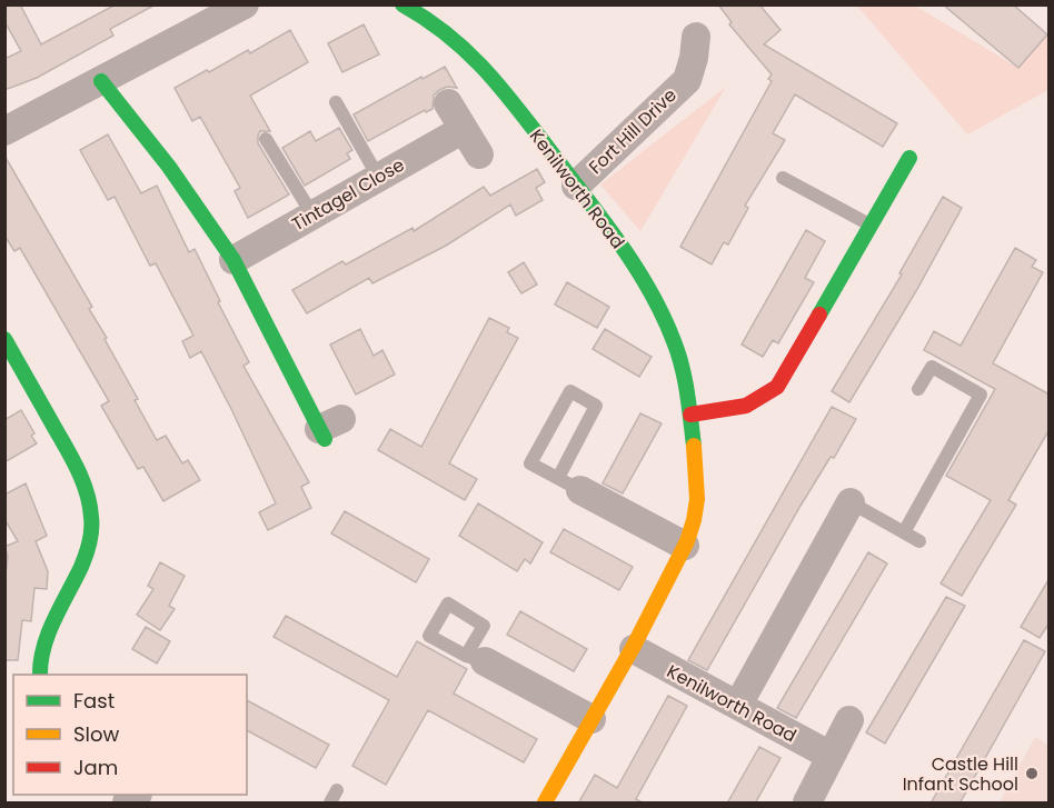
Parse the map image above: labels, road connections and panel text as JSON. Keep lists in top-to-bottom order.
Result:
{
  "streets": {
    "street": ["Fort Hill Drive", "Kenilworth Road", "Tintagel Close"]
  },
  "crossings": [
    ["Fort Hill Drive", "Kenilworth Road"]
  ],
  "places": ["Castle Hill Infant School"],
  "legend": ["Fast", "Slow", "Jam"]
}
